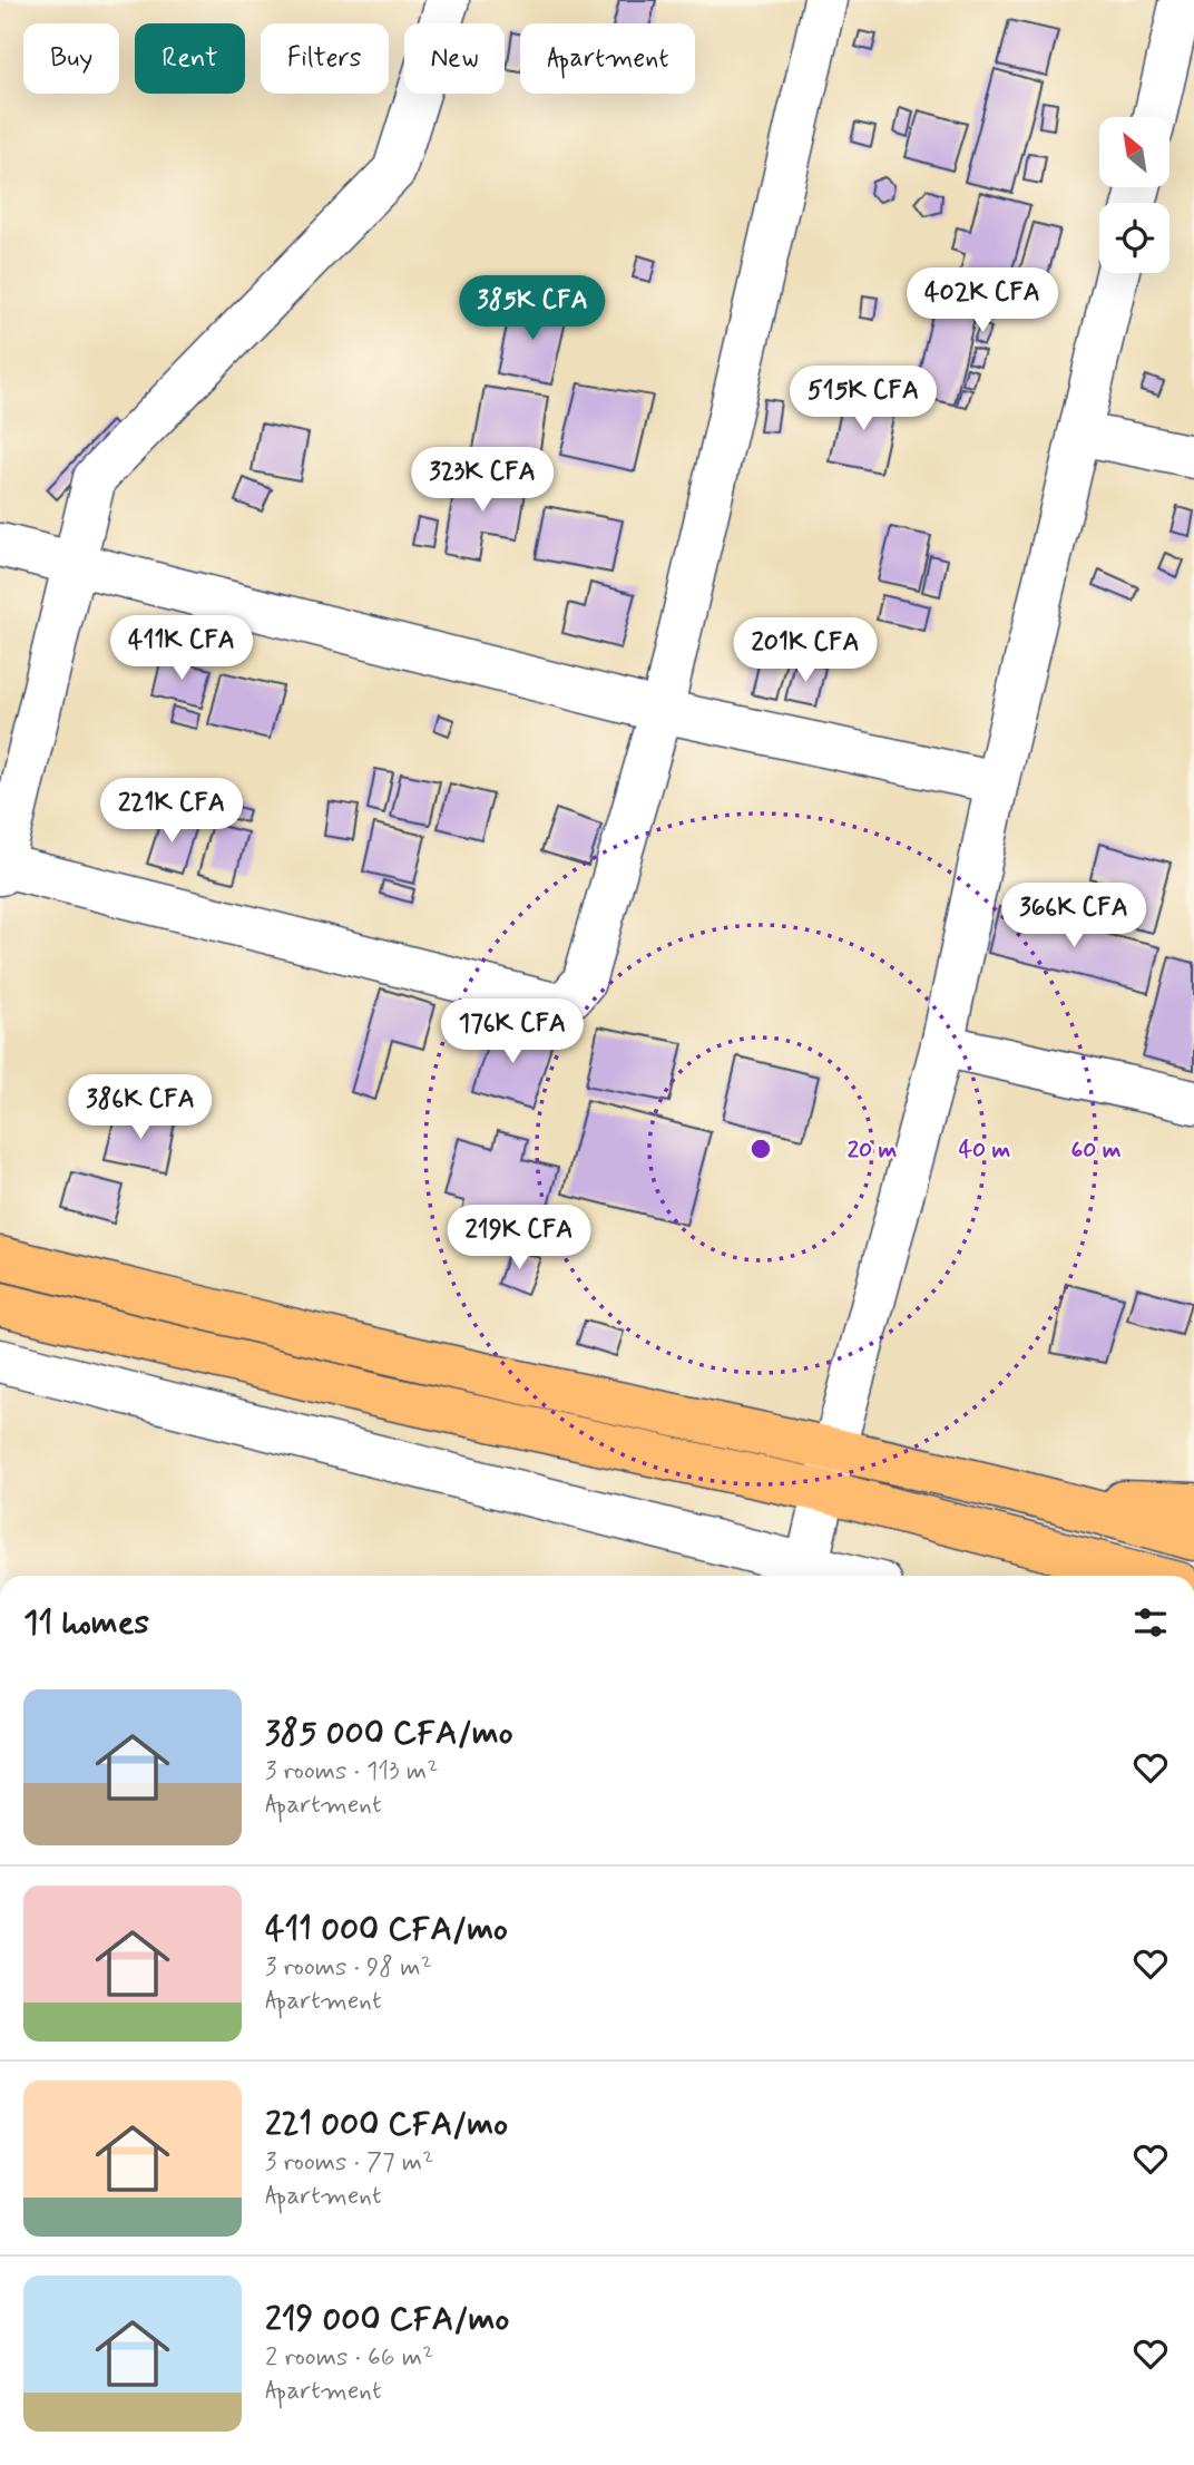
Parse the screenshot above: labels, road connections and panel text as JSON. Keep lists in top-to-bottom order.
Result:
{
  "north": "top left",
  "page": {
    "chip": [
      "Buy",
      "Rent",
      "Filters",
      "New",
      "Apartment"
    ],
    "price": [
      "402K CFA",
      "385K CFA",
      "515K CFA",
      "323K CFA",
      "411K CFA",
      "201K CFA",
      "221K CFA",
      "366K CFA",
      "176K CFA",
      "386K CFA",
      "219K CFA"
    ],
    "heading": "11 homes",
    "list": [
      {
        "name": "385 000 CFA/mo",
        "note": "3 rooms · 113 m² · Apartment"
      },
      {
        "name": "411 000 CFA/mo",
        "note": "3 rooms · 98 m² · Apartment"
      },
      {
        "name": "221 000 CFA/mo",
        "note": "3 rooms · 77 m² · Apartment"
      },
      {
        "name": "219 000 CFA/mo",
        "note": "2 rooms · 66 m² · Apartment"
      }
    ]
  },
  "rings": ["20 m", "40 m", "60 m"]
}
